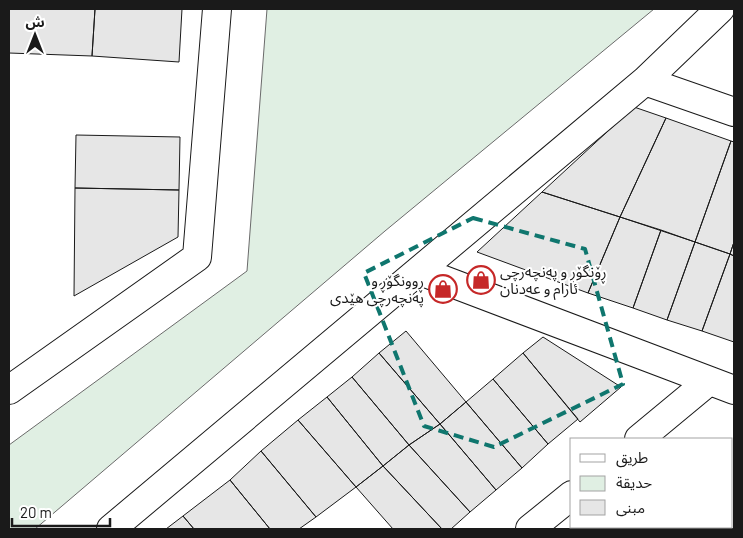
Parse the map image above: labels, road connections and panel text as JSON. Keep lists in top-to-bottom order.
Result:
{
  "places": {
    "shop": ["ڕۆنگۆڕ و پەنچەرچی ئارام و عەدنان", "ڕوونگۆڕ و پەنچەرچی هێدی"]
  },
  "legend": ["طريق", "حديقة", "مبنى"],
  "scale_bar": "20 m",
  "north": "top"
}
